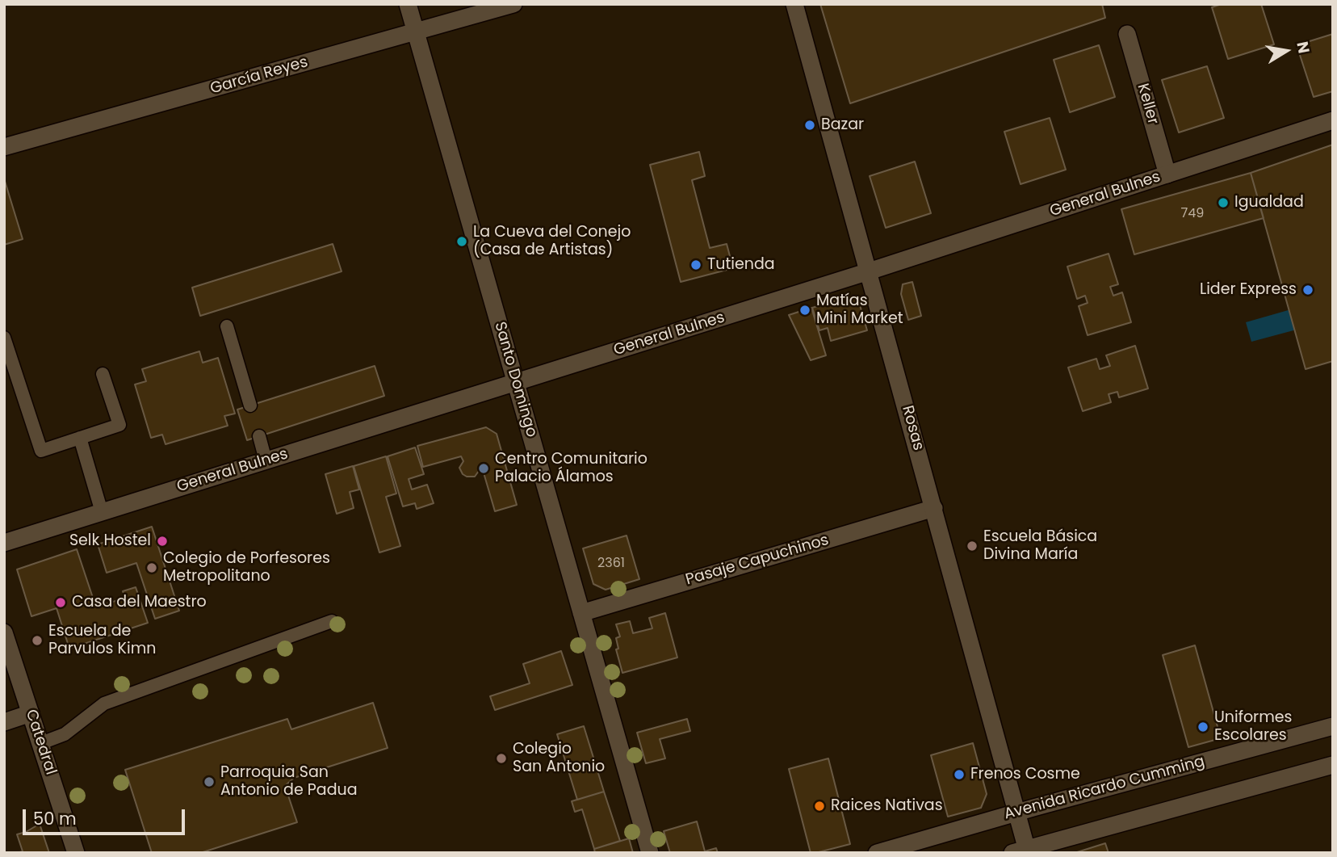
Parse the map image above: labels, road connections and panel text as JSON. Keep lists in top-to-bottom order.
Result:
{
  "streets": {
    "street": [
      "García Reyes",
      "Keller",
      "General Bulnes",
      "Santo Domingo",
      "Rosas",
      "Pasaje Capuchinos",
      "Catedral",
      "Avenida Ricardo Cumming"
    ]
  },
  "crossings": [
    ["García Reyes", "Santo Domingo"],
    ["Keller", "General Bulnes"],
    ["General Bulnes", "Santo Domingo"],
    ["General Bulnes", "Rosas"],
    ["Santo Domingo", "Pasaje Capuchinos"],
    ["Rosas", "Pasaje Capuchinos"],
    ["Rosas", "Avenida Ricardo Cumming"]
  ],
  "places": [
    "Bazar",
    "Igualdad",
    "La Cueva del Conejo (Casa de Artistas)",
    "Tutienda",
    "Lider Express",
    "Matías Mini Market",
    "Centro Comunitario Palacio Álamos",
    "Selk Hostel",
    "Escuela Básica Divina María",
    "Colegio de Porfesores Metropolitano",
    "Casa del Maestro",
    "Escuela de Parvulos Kimn",
    "Uniformes Escolares",
    "Colegio San Antonio",
    "Frenos Cosme",
    "Parroquia San Antonio de Padua",
    "Raices Nativas"
  ],
  "house_numbers": ["749", "2361"],
  "scale_bar": "50 m",
  "north": "right"
}
